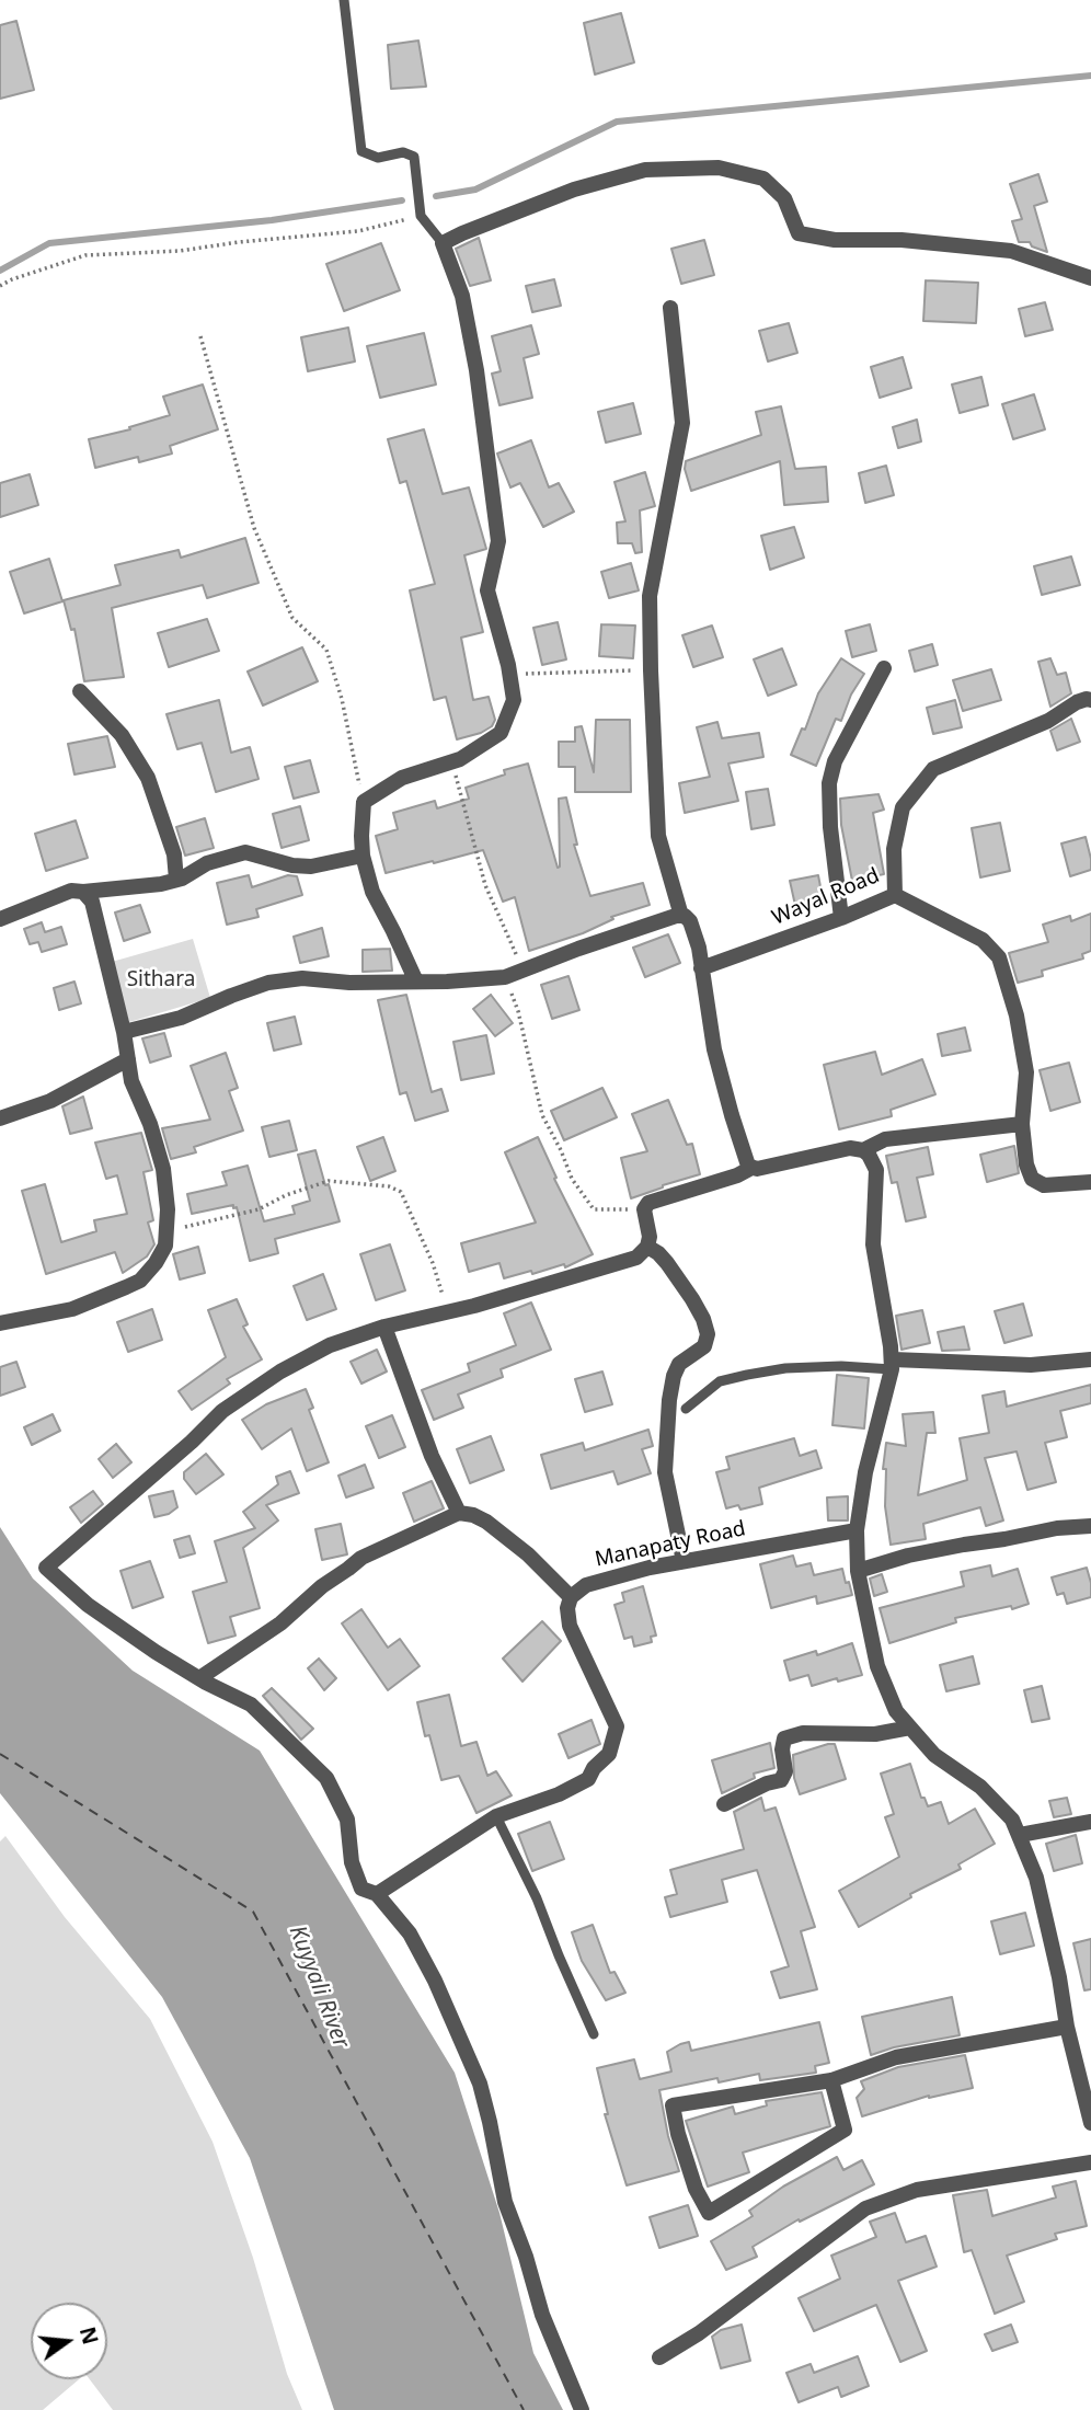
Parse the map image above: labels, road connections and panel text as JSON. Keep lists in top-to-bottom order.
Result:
{
  "streets": {
    "street": ["Wayal Road", "Manapaty Road"]
  },
  "water": ["Kuyyali River"],
  "parks": ["Sithara"],
  "north": "right"
}
